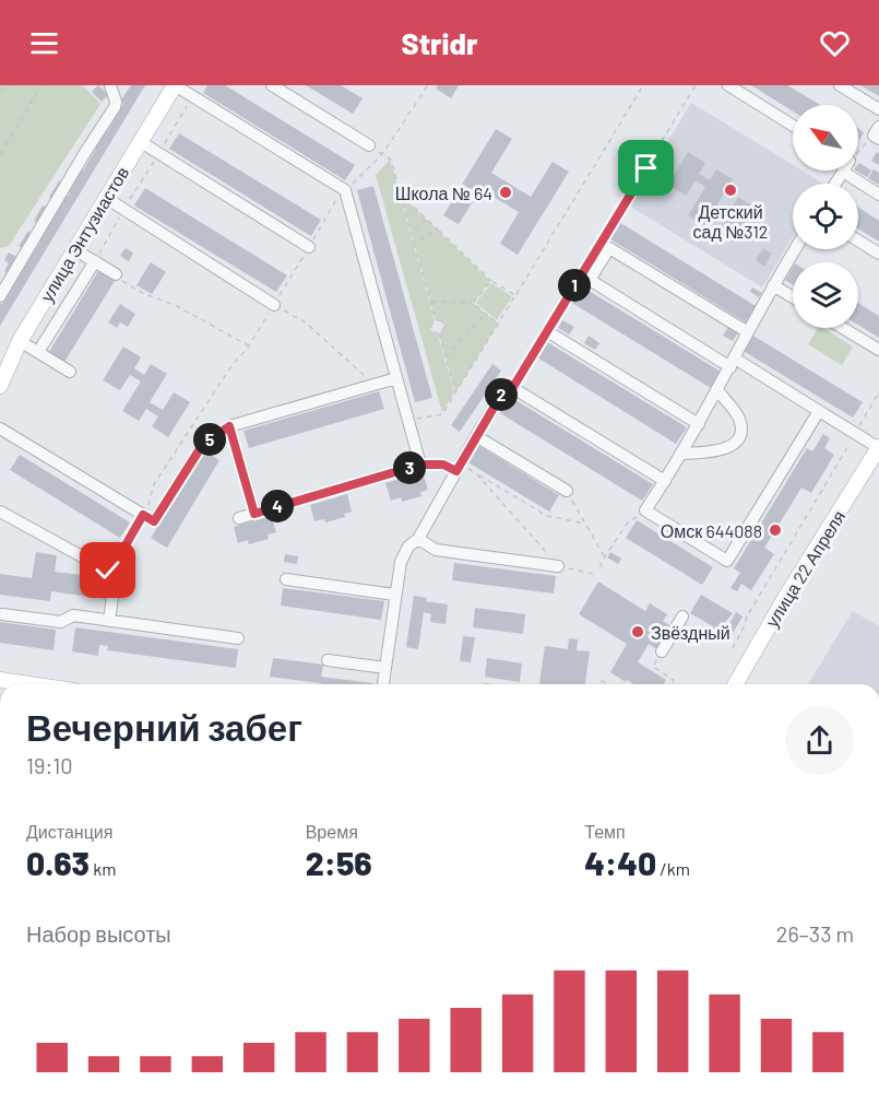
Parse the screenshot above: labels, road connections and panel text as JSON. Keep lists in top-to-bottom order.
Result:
{
  "streets": {
    "main road": ["улица Энтузиастов", "улица 22 Апреля"]
  },
  "places": [
    "Детский сад №312",
    "Школа № 64",
    "Омск 644088",
    "Звёздный"
  ],
  "north": "top left",
  "page": {
    "header": "Stridr",
    "pins": [
      "1",
      "2",
      "5",
      "3",
      "4"
    ],
    "heading": ["Вечерний забег", "19:10"],
    "stats": [
      ["Дистанция", "0.63 km"],
      ["Время", "2:56"],
      ["Темп", "4:40 /km"]
    ],
    "chart": ["Набор высоты", "26–33 m"]
  }
}
